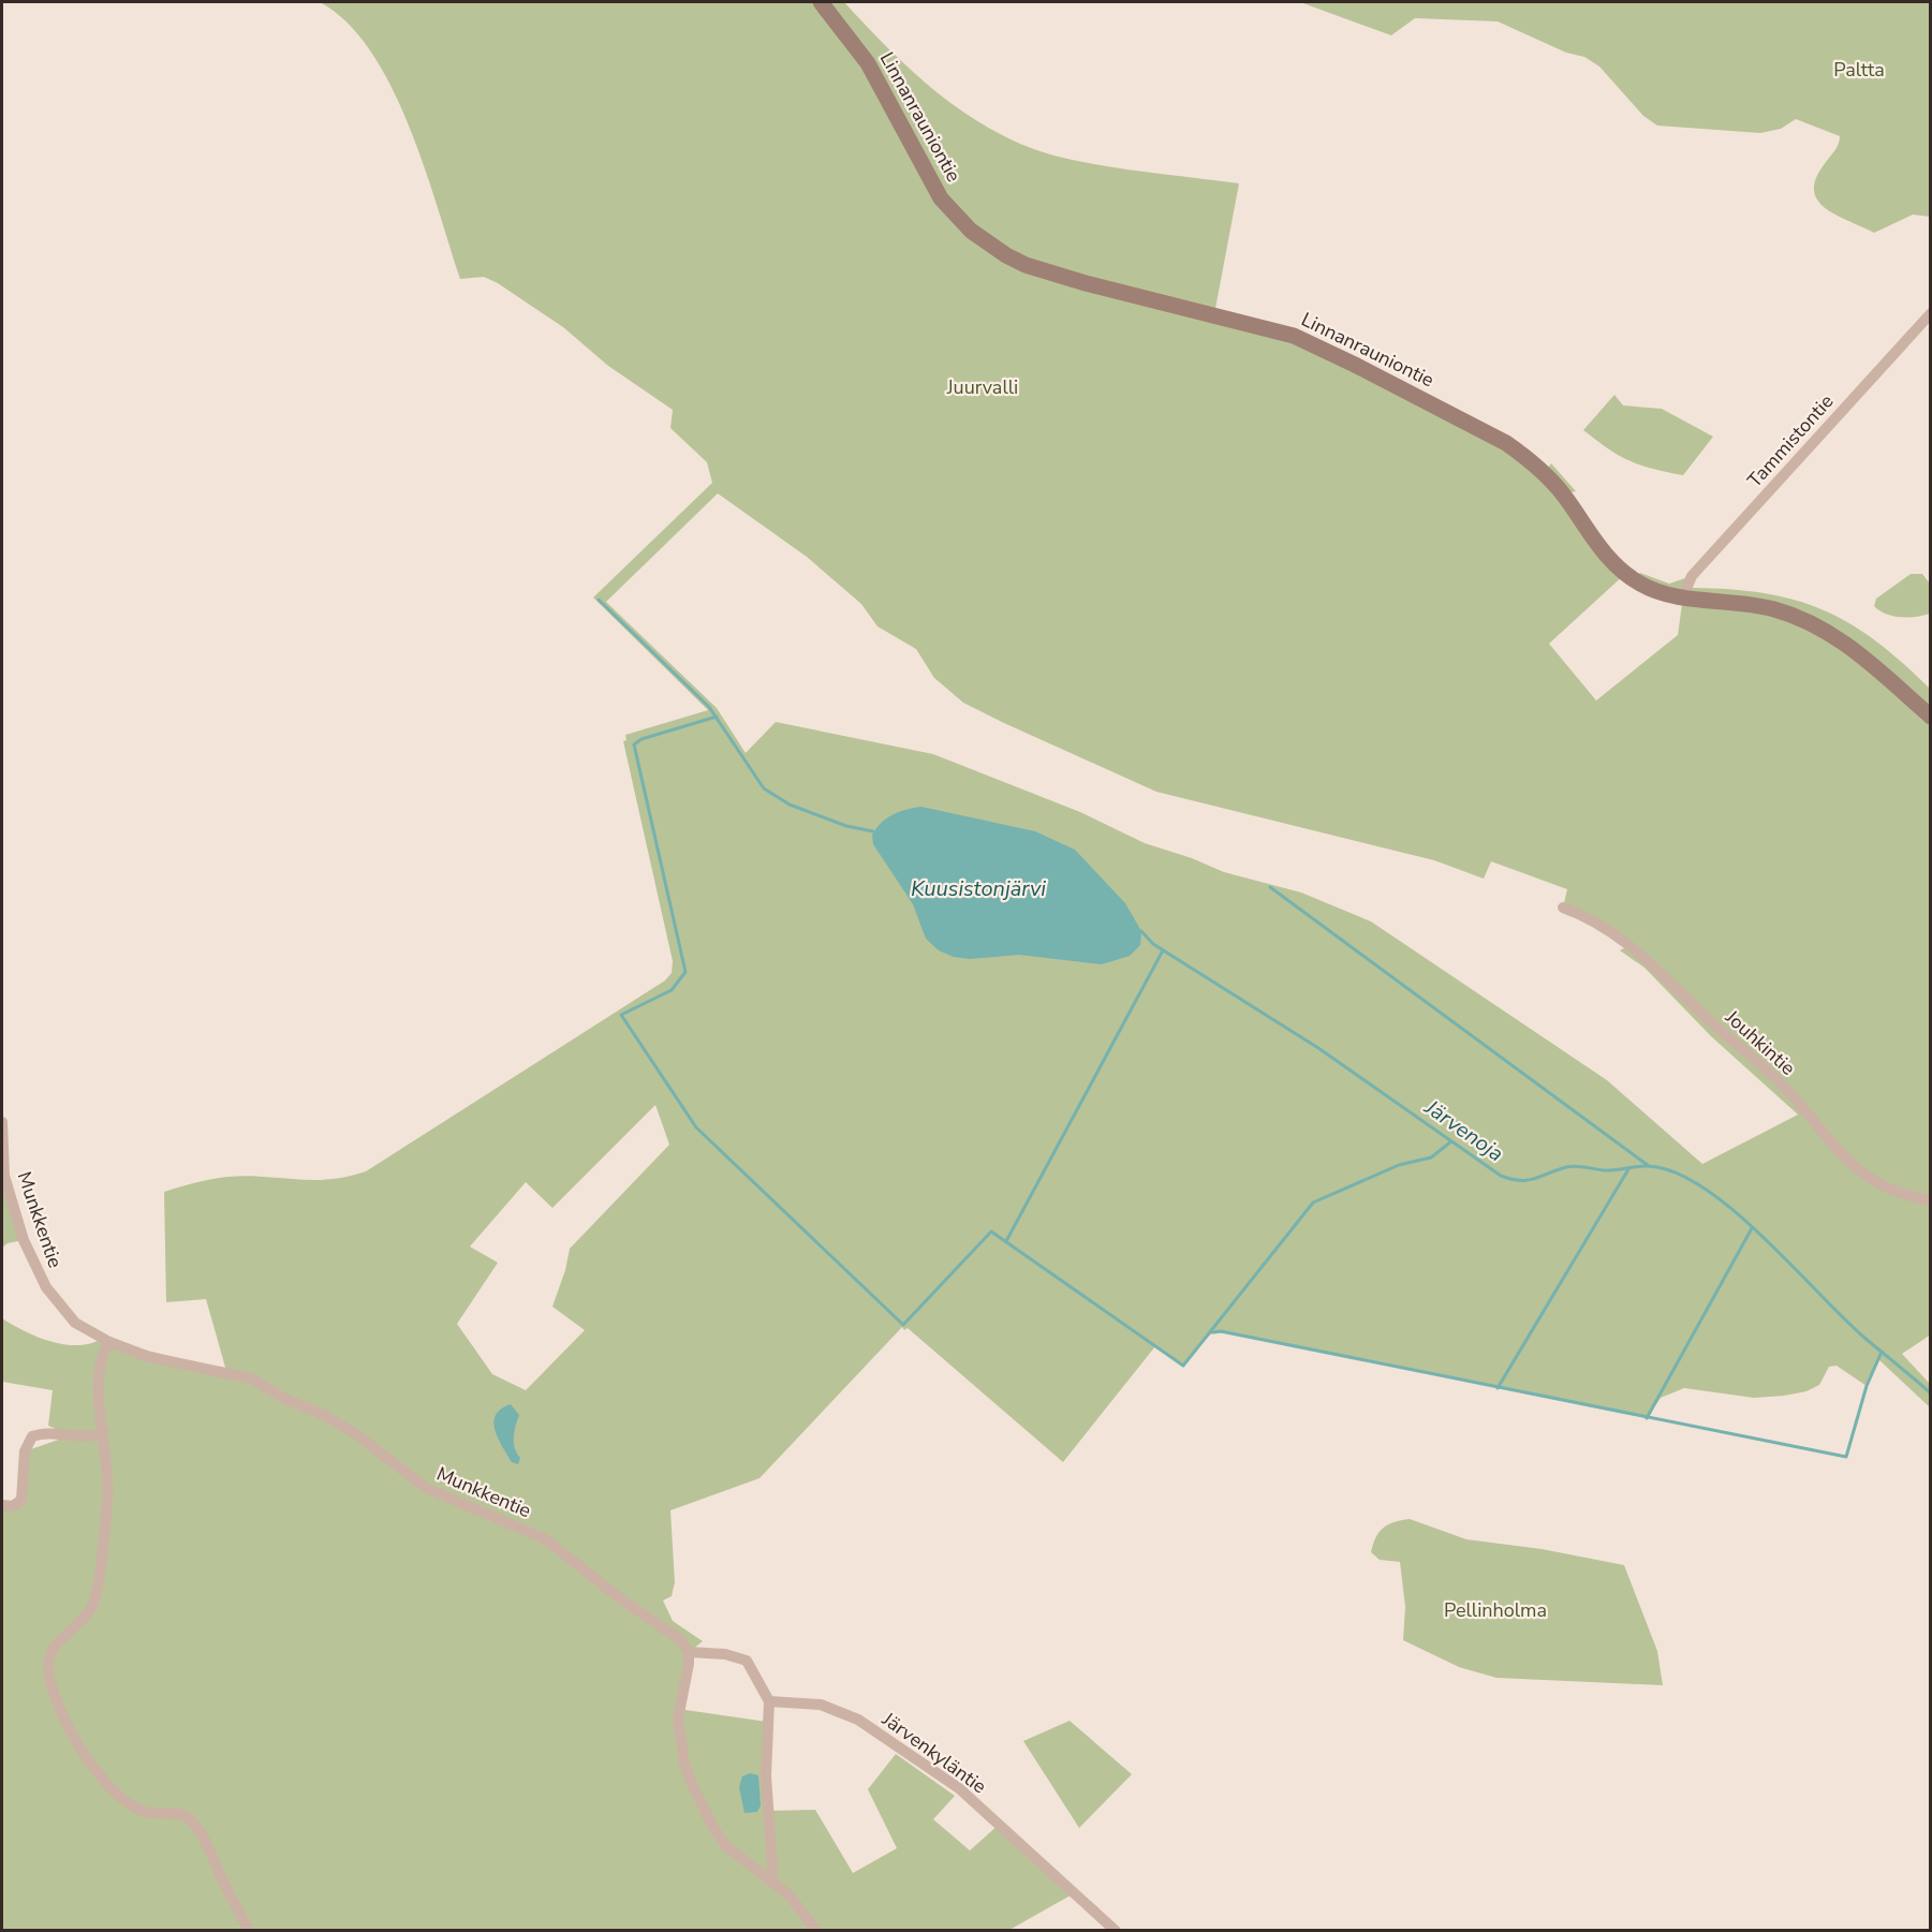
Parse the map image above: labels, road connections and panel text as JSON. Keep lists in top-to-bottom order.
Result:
{
  "streets": {
    "street": [
      "Linnanrauniontie",
      "Tammistontie",
      "Jouhkintie",
      "Munkkentie",
      "Järvenkyläntie"
    ]
  },
  "crossings": [
    ["Linnanrauniontie", "Tammistontie"]
  ],
  "water": ["Kuusistonjärvi", "Järvenoja"],
  "parks": ["Paltta", "Juurvalli", "Pellinholma"]
}
